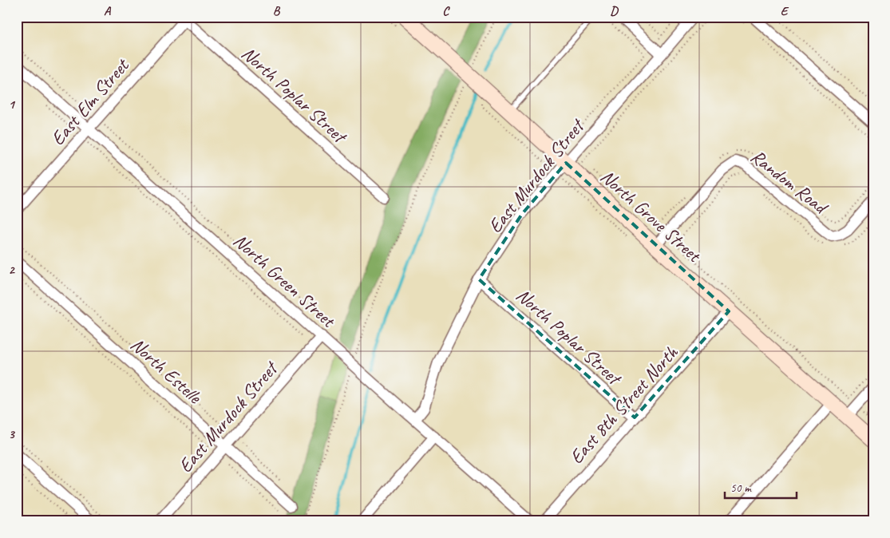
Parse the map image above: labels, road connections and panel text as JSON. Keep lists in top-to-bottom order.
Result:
{
  "streets": {
    "street": [
      "North Poplar Street",
      "East Elm Street",
      "East Murdock Street",
      "Random Road",
      "North Grove Street",
      "North Green Street",
      "North Estelle",
      "East 8th Street North"
    ]
  },
  "crossings": [
    ["North Poplar Street", "East Elm Street"],
    ["North Poplar Street", "East Murdock Street"],
    ["North Poplar Street", "East 8th Street North"],
    ["East Elm Street", "North Green Street"],
    ["East Murdock Street", "North Grove Street"],
    ["East Murdock Street", "North Green Street"],
    ["East Murdock Street", "North Estelle"],
    ["Random Road", "North Grove Street"],
    ["North Grove Street", "East 8th Street North"]
  ],
  "scale_bar": "50 m",
  "grid": {
    "columns": [
      "A",
      "B",
      "C",
      "D",
      "E"
    ],
    "rows": ["1", "2", "3"]
  }
}
